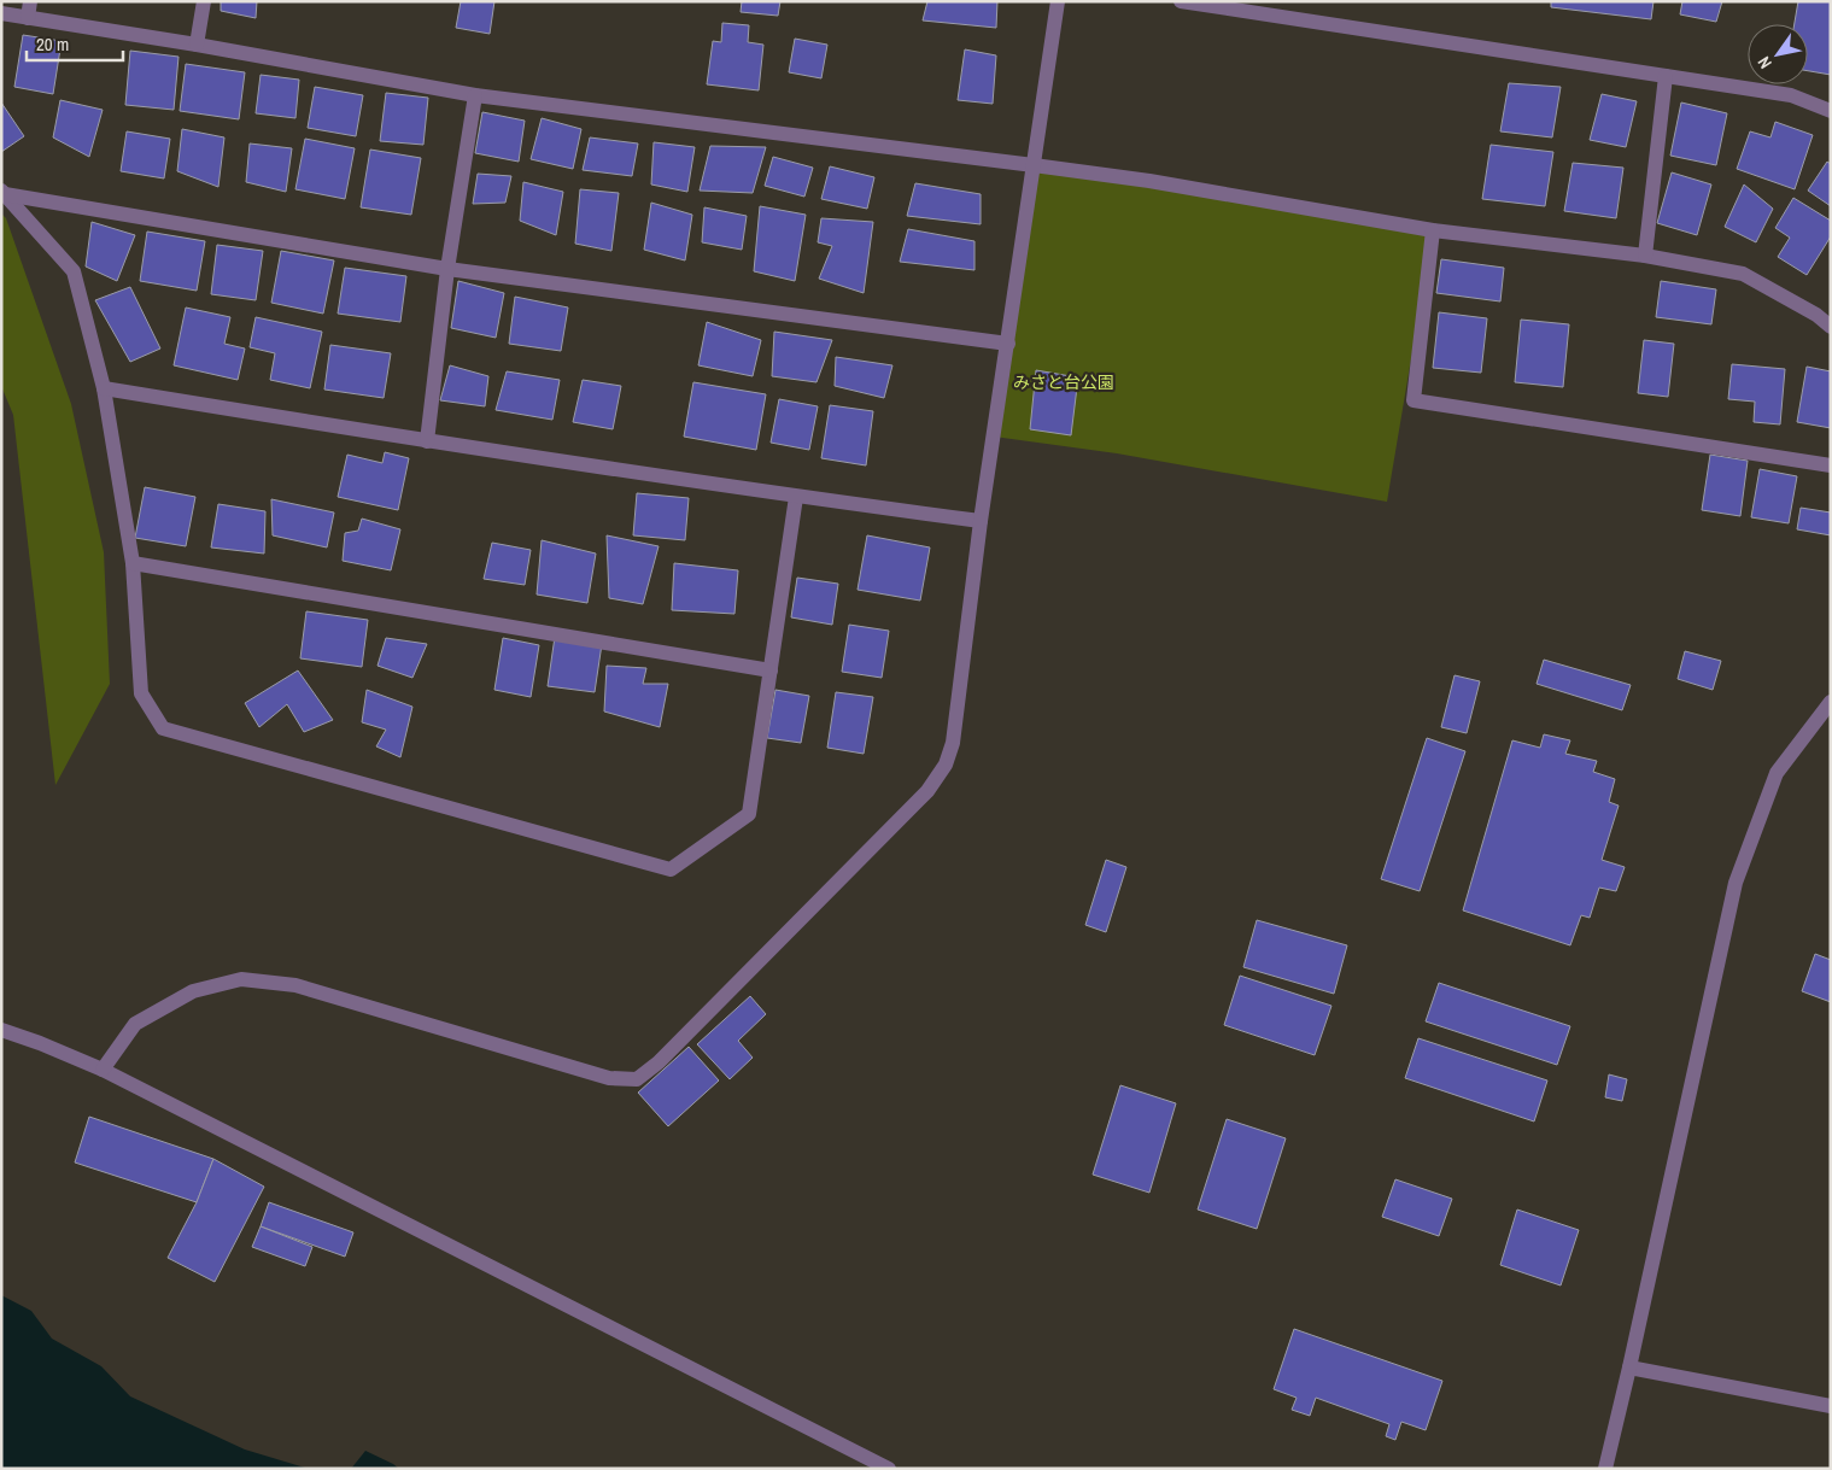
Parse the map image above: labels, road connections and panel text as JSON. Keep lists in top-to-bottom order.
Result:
{
  "parks": ["みさと台公園"],
  "scale_bar": "20 m",
  "north": "bottom left"
}
